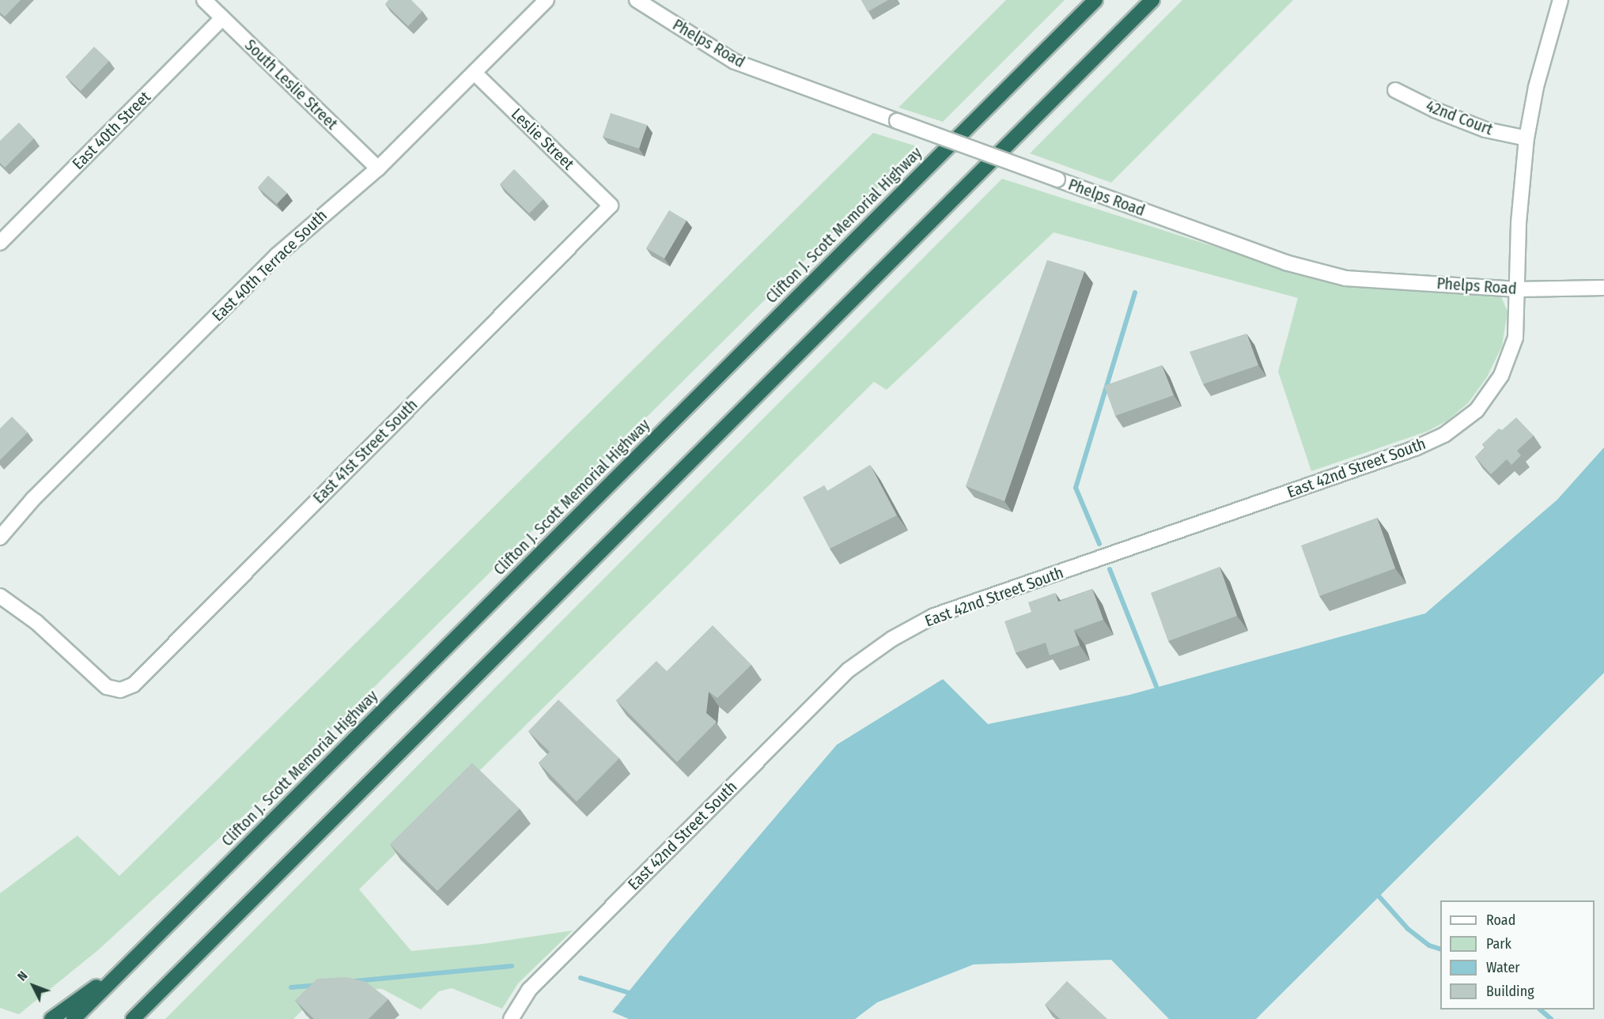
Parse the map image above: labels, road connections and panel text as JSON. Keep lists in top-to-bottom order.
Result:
{
  "streets": {
    "highway": ["Clifton J. Scott Memorial Highway"],
    "street": [
      "Phelps Road",
      "South Leslie Street",
      "42nd Court",
      "East 40th Street",
      "Leslie Street",
      "East 40th Terrace South",
      "East 41st Street South",
      "East 42nd Street South"
    ]
  },
  "crossings": [
    ["Phelps Road", "East 42nd Street South"],
    ["South Leslie Street", "East 40th Street"],
    ["South Leslie Street", "East 40th Terrace South"],
    ["42nd Court", "East 42nd Street South"],
    ["Leslie Street", "East 40th Terrace South"],
    ["Leslie Street", "East 41st Street South"]
  ],
  "legend": [
    "Road",
    "Park",
    "Water",
    "Building"
  ],
  "north": "top left"
}
